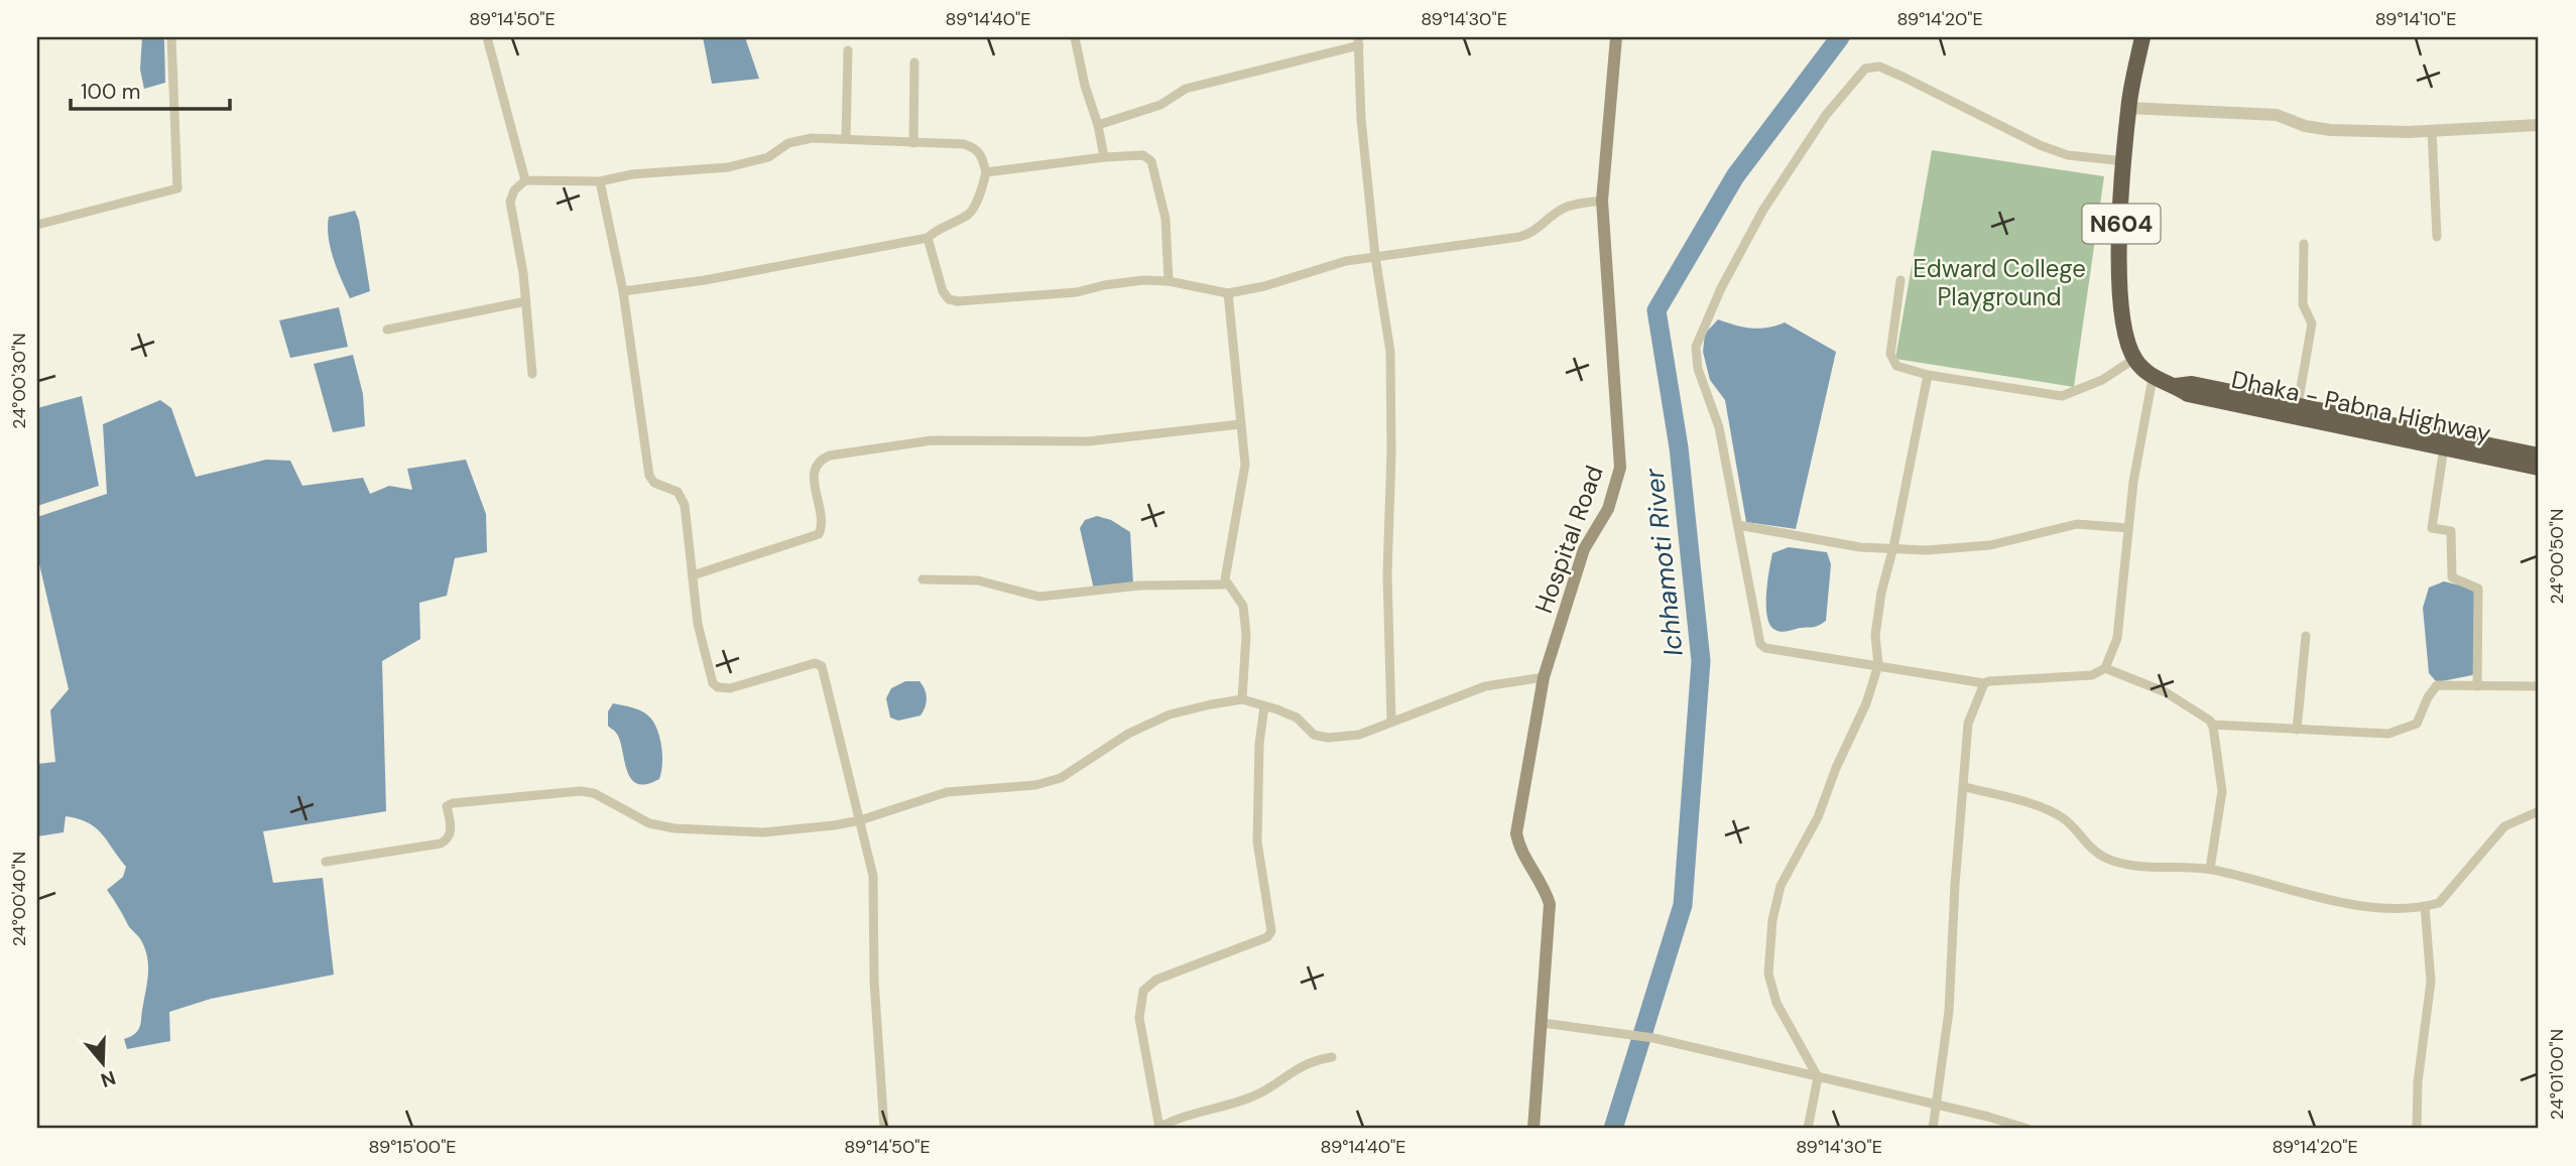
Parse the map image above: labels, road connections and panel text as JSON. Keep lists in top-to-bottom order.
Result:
{
  "streets": {
    "highway": ["N604", "Dhaka - Pabna Highway"],
    "main road": ["Hospital Road"]
  },
  "water": ["Ichhamoti River"],
  "parks": ["Edward College Playground"],
  "scale_bar": "100 m",
  "north": "bottom",
  "coordinates": [
    "89°14'50\"E",
    "89°14'40\"E",
    "89°14'30\"E",
    "89°14'20\"E",
    "89°14'10\"E",
    "24°00'30\"N",
    "24°00'50\"N",
    "24°00'40\"N",
    "24°01'00\"N",
    "89°15'00\"E"
  ]
}
